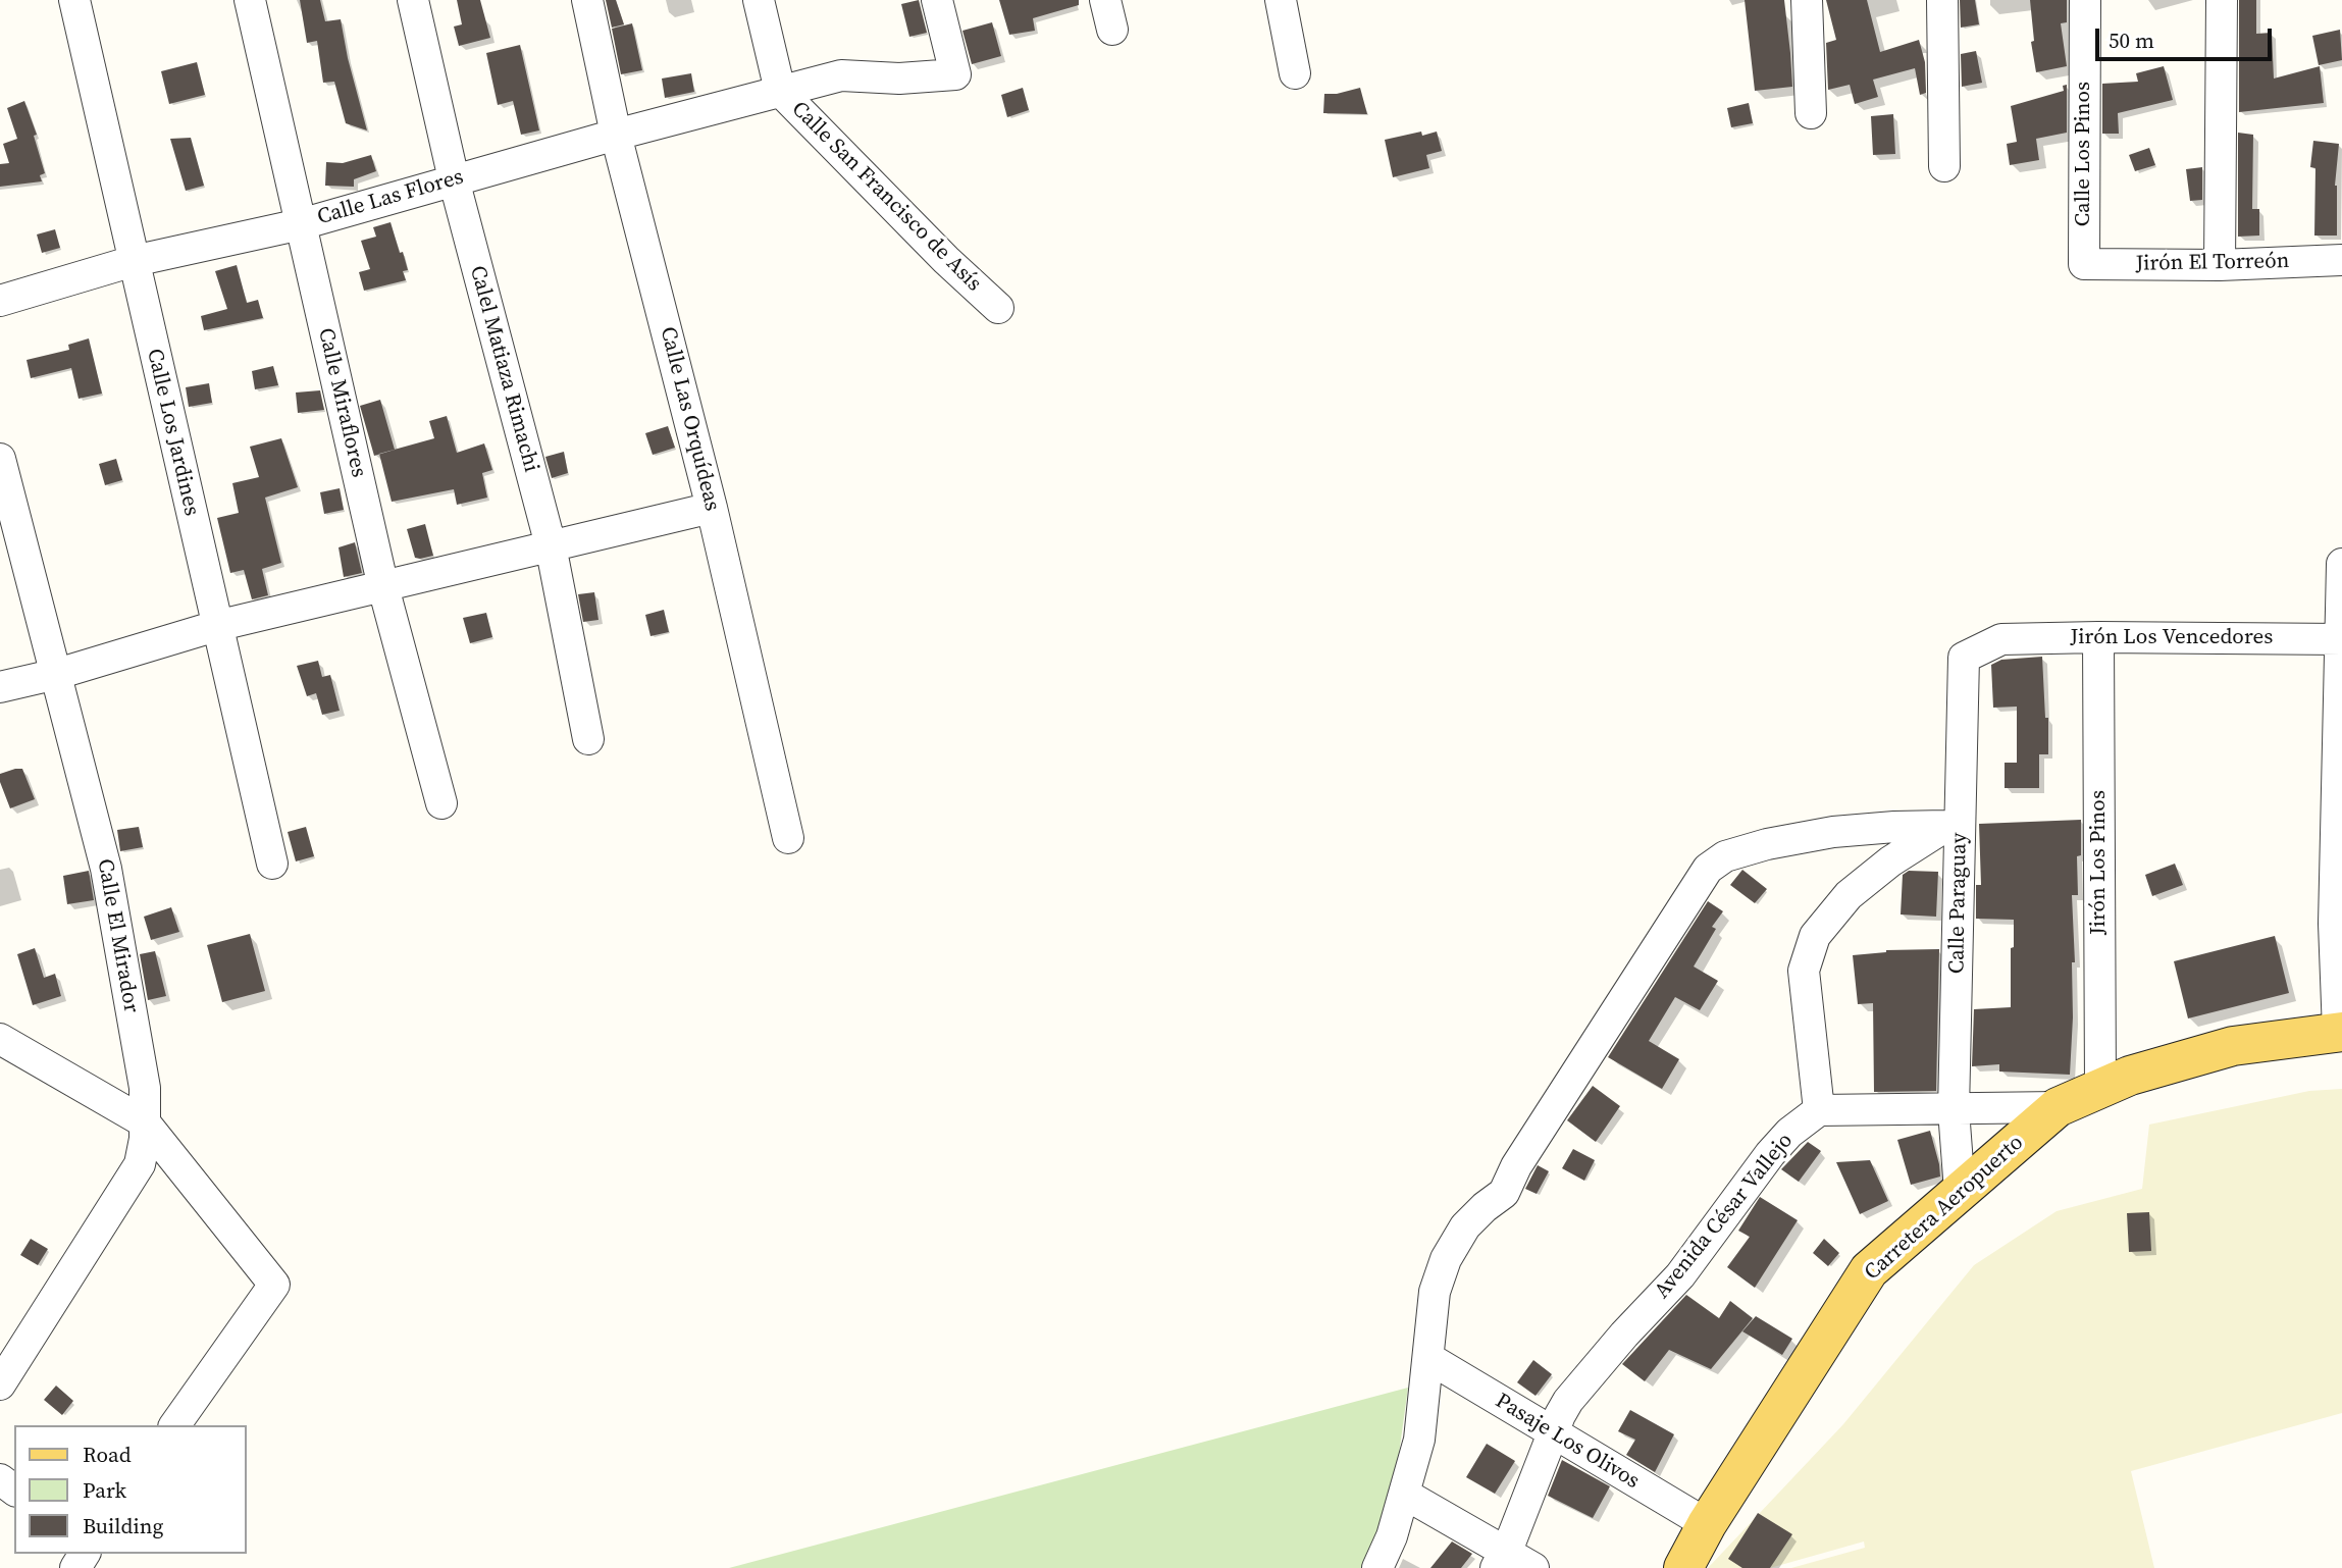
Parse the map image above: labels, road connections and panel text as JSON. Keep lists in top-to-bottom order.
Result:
{
  "streets": {
    "main road": ["Carretera Aeropuerto"],
    "street": [
      "Calle Los Pinos",
      "Calle San Francisco de Asís",
      "Calle Las Flores",
      "Jirón El Torreón",
      "Calel Matiaza Rimachi",
      "Calle Miraflores",
      "Calle Las Orquídeas",
      "Calle Los Jardines",
      "Jirón Los Vencedores",
      "Jirón Los Pinos",
      "Calle Paraguay",
      "Calle El Mirador",
      "Avenida César Vallejo",
      "Pasaje Los Olivos"
    ]
  },
  "crossings": [
    ["Calle Los Pinos", "Jirón El Torreón"],
    ["Calle San Francisco de Asís", "Calle Las Flores"],
    ["Calle Las Flores", "Calel Matiaza Rimachi"],
    ["Calle Las Flores", "Calle Miraflores"],
    ["Calle Las Flores", "Calle Las Orquídeas"],
    ["Calle Las Flores", "Calle Los Jardines"],
    ["Jirón Los Vencedores", "Jirón Los Pinos"],
    ["Jirón Los Vencedores", "Calle Paraguay"],
    ["Jirón Los Pinos", "Carretera Aeropuerto"],
    ["Calle Paraguay", "Carretera Aeropuerto"],
    ["Carretera Aeropuerto", "Pasaje Los Olivos"],
    ["Avenida César Vallejo", "Pasaje Los Olivos"]
  ],
  "legend": ["Road", "Park", "Building"],
  "scale_bar": "50 m"
}
